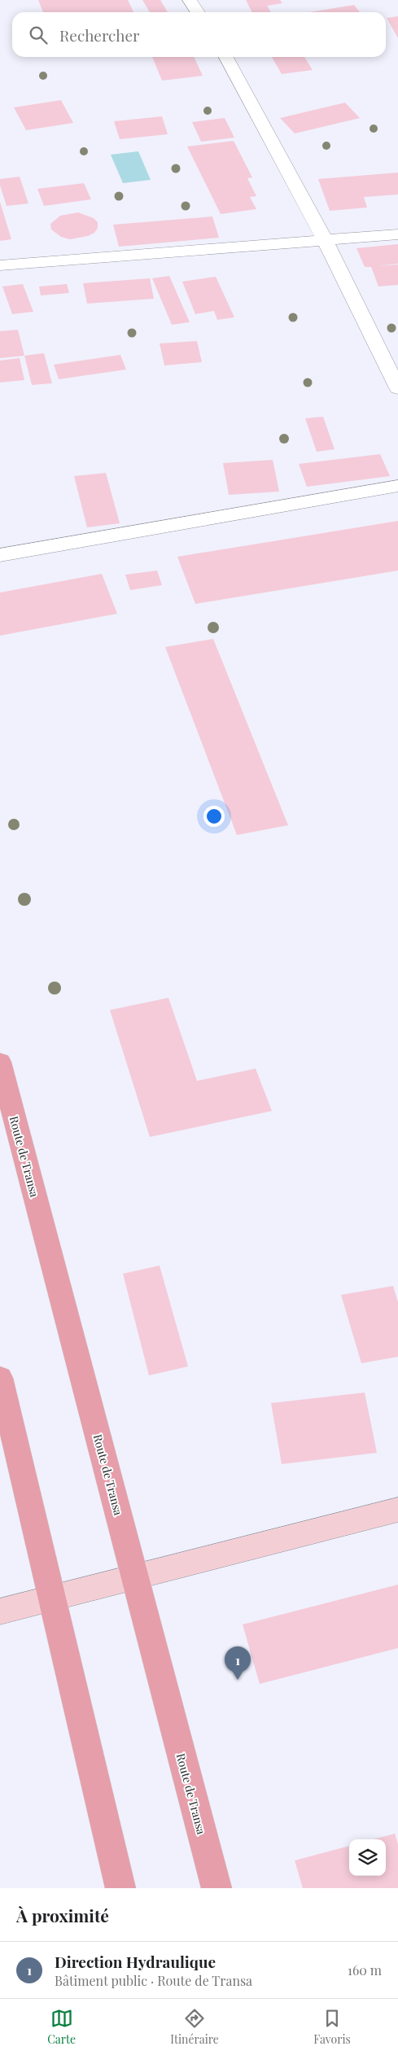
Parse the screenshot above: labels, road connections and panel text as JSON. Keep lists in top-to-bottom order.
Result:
{
  "streets": {
    "main road": ["Route de Transa"]
  },
  "page": {
    "search": "Rechercher",
    "pins": "1",
    "heading": "À proximité",
    "list": [
      {
        "mark": "1",
        "name": "Direction Hydraulique",
        "note": "Bâtiment public · Route de Transa",
        "value": "160 m"
      }
    ],
    "nav": ["Carte", "Itinéraire", "Favoris"]
  }
}
